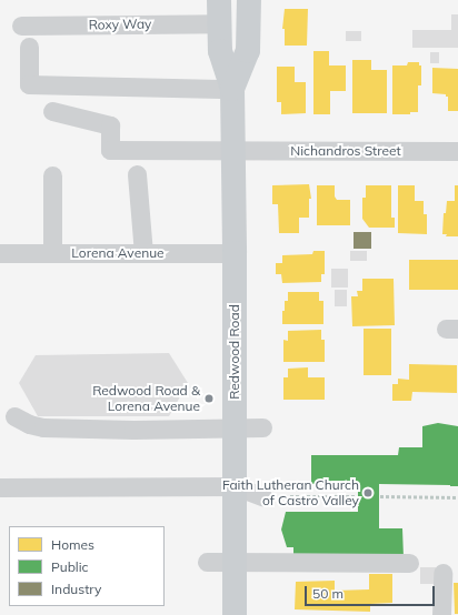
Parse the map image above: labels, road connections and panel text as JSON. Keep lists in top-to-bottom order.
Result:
{
  "streets": {
    "main road": ["Redwood Road"],
    "street": ["Roxy Way", "Nichandros Street", "Lorena Avenue"]
  },
  "crossings": [
    ["Roxy Way", "Redwood Road"],
    ["Nichandros Street", "Redwood Road"],
    ["Lorena Avenue", "Redwood Road"]
  ],
  "places": ["Redwood Road & Lorena Avenue", "Faith Lutheran Church of Castro Valley"],
  "legend": ["Homes", "Public", "Industry"],
  "scale_bar": "50 m"
}
